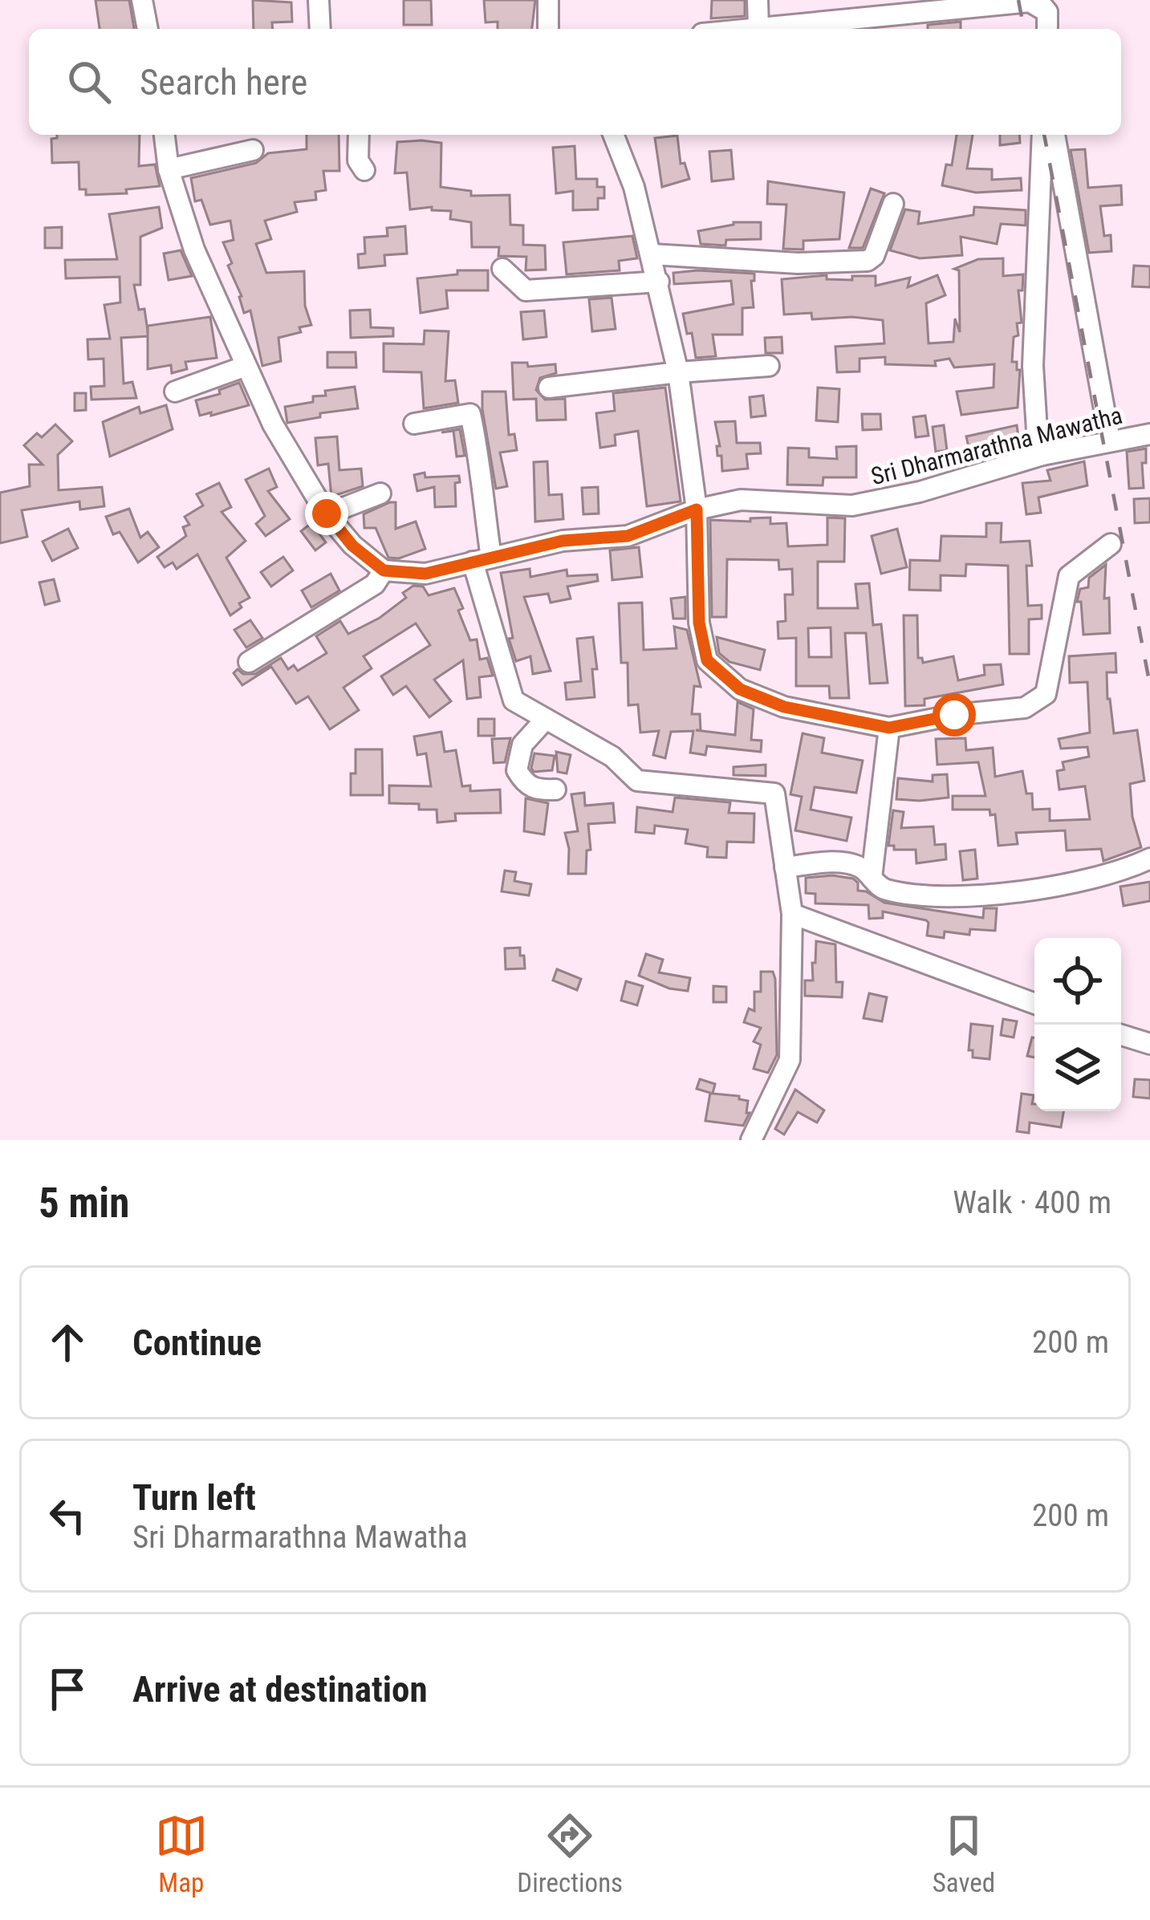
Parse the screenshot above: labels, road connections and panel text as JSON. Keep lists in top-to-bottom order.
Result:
{
  "streets": {
    "street": ["Sri Dharmarathna Mawatha"]
  },
  "page": {
    "search": "Search here",
    "heading": ["5 min", "Walk · 400 m"],
    "list": [
      ["Continue", "200 m"],
      ["Turn left", "Sri Dharmarathna Mawatha", "200 m"],
      "Arrive at destination"
    ],
    "nav": ["Map", "Directions", "Saved"]
  }
}
